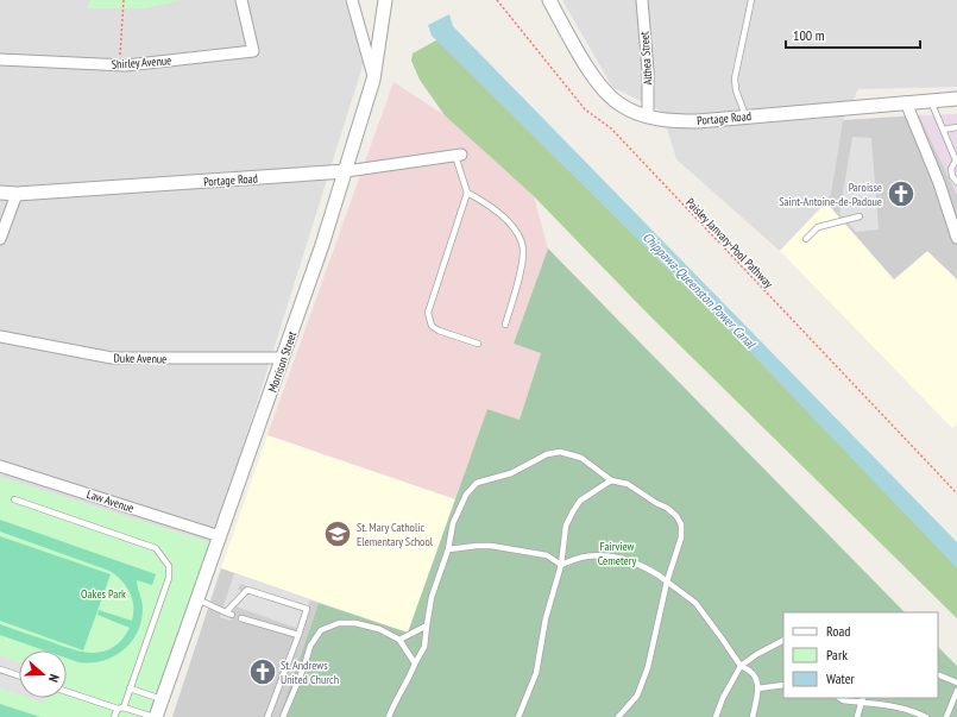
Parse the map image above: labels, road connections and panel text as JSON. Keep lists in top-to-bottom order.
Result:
{
  "streets": {
    "street": [
      "Althea Street",
      "Shirley Avenue",
      "Portage Road",
      "Duke Avenue",
      "Morrison Street",
      "Law Avenue"
    ],
    "path": ["Paisley Janvary-Pool Pathway"]
  },
  "crossings": [
    ["Althea Street", "Portage Road"],
    ["Portage Road", "Morrison Street"],
    ["Duke Avenue", "Morrison Street"],
    ["Morrison Street", "Law Avenue"]
  ],
  "water": ["Chippawa-Queenston Power Canal"],
  "parks": ["Fairview Cemetery", "Oakes Park"],
  "places": {
    "church": ["Paroisse Saint-Antoine-de-Padoue", "St. Andrews United Church"],
    "school or university": ["St. Mary Catholic Elementary School"]
  },
  "legend": ["Road", "Park", "Water"],
  "scale_bar": "100 m",
  "north": "right"
}
